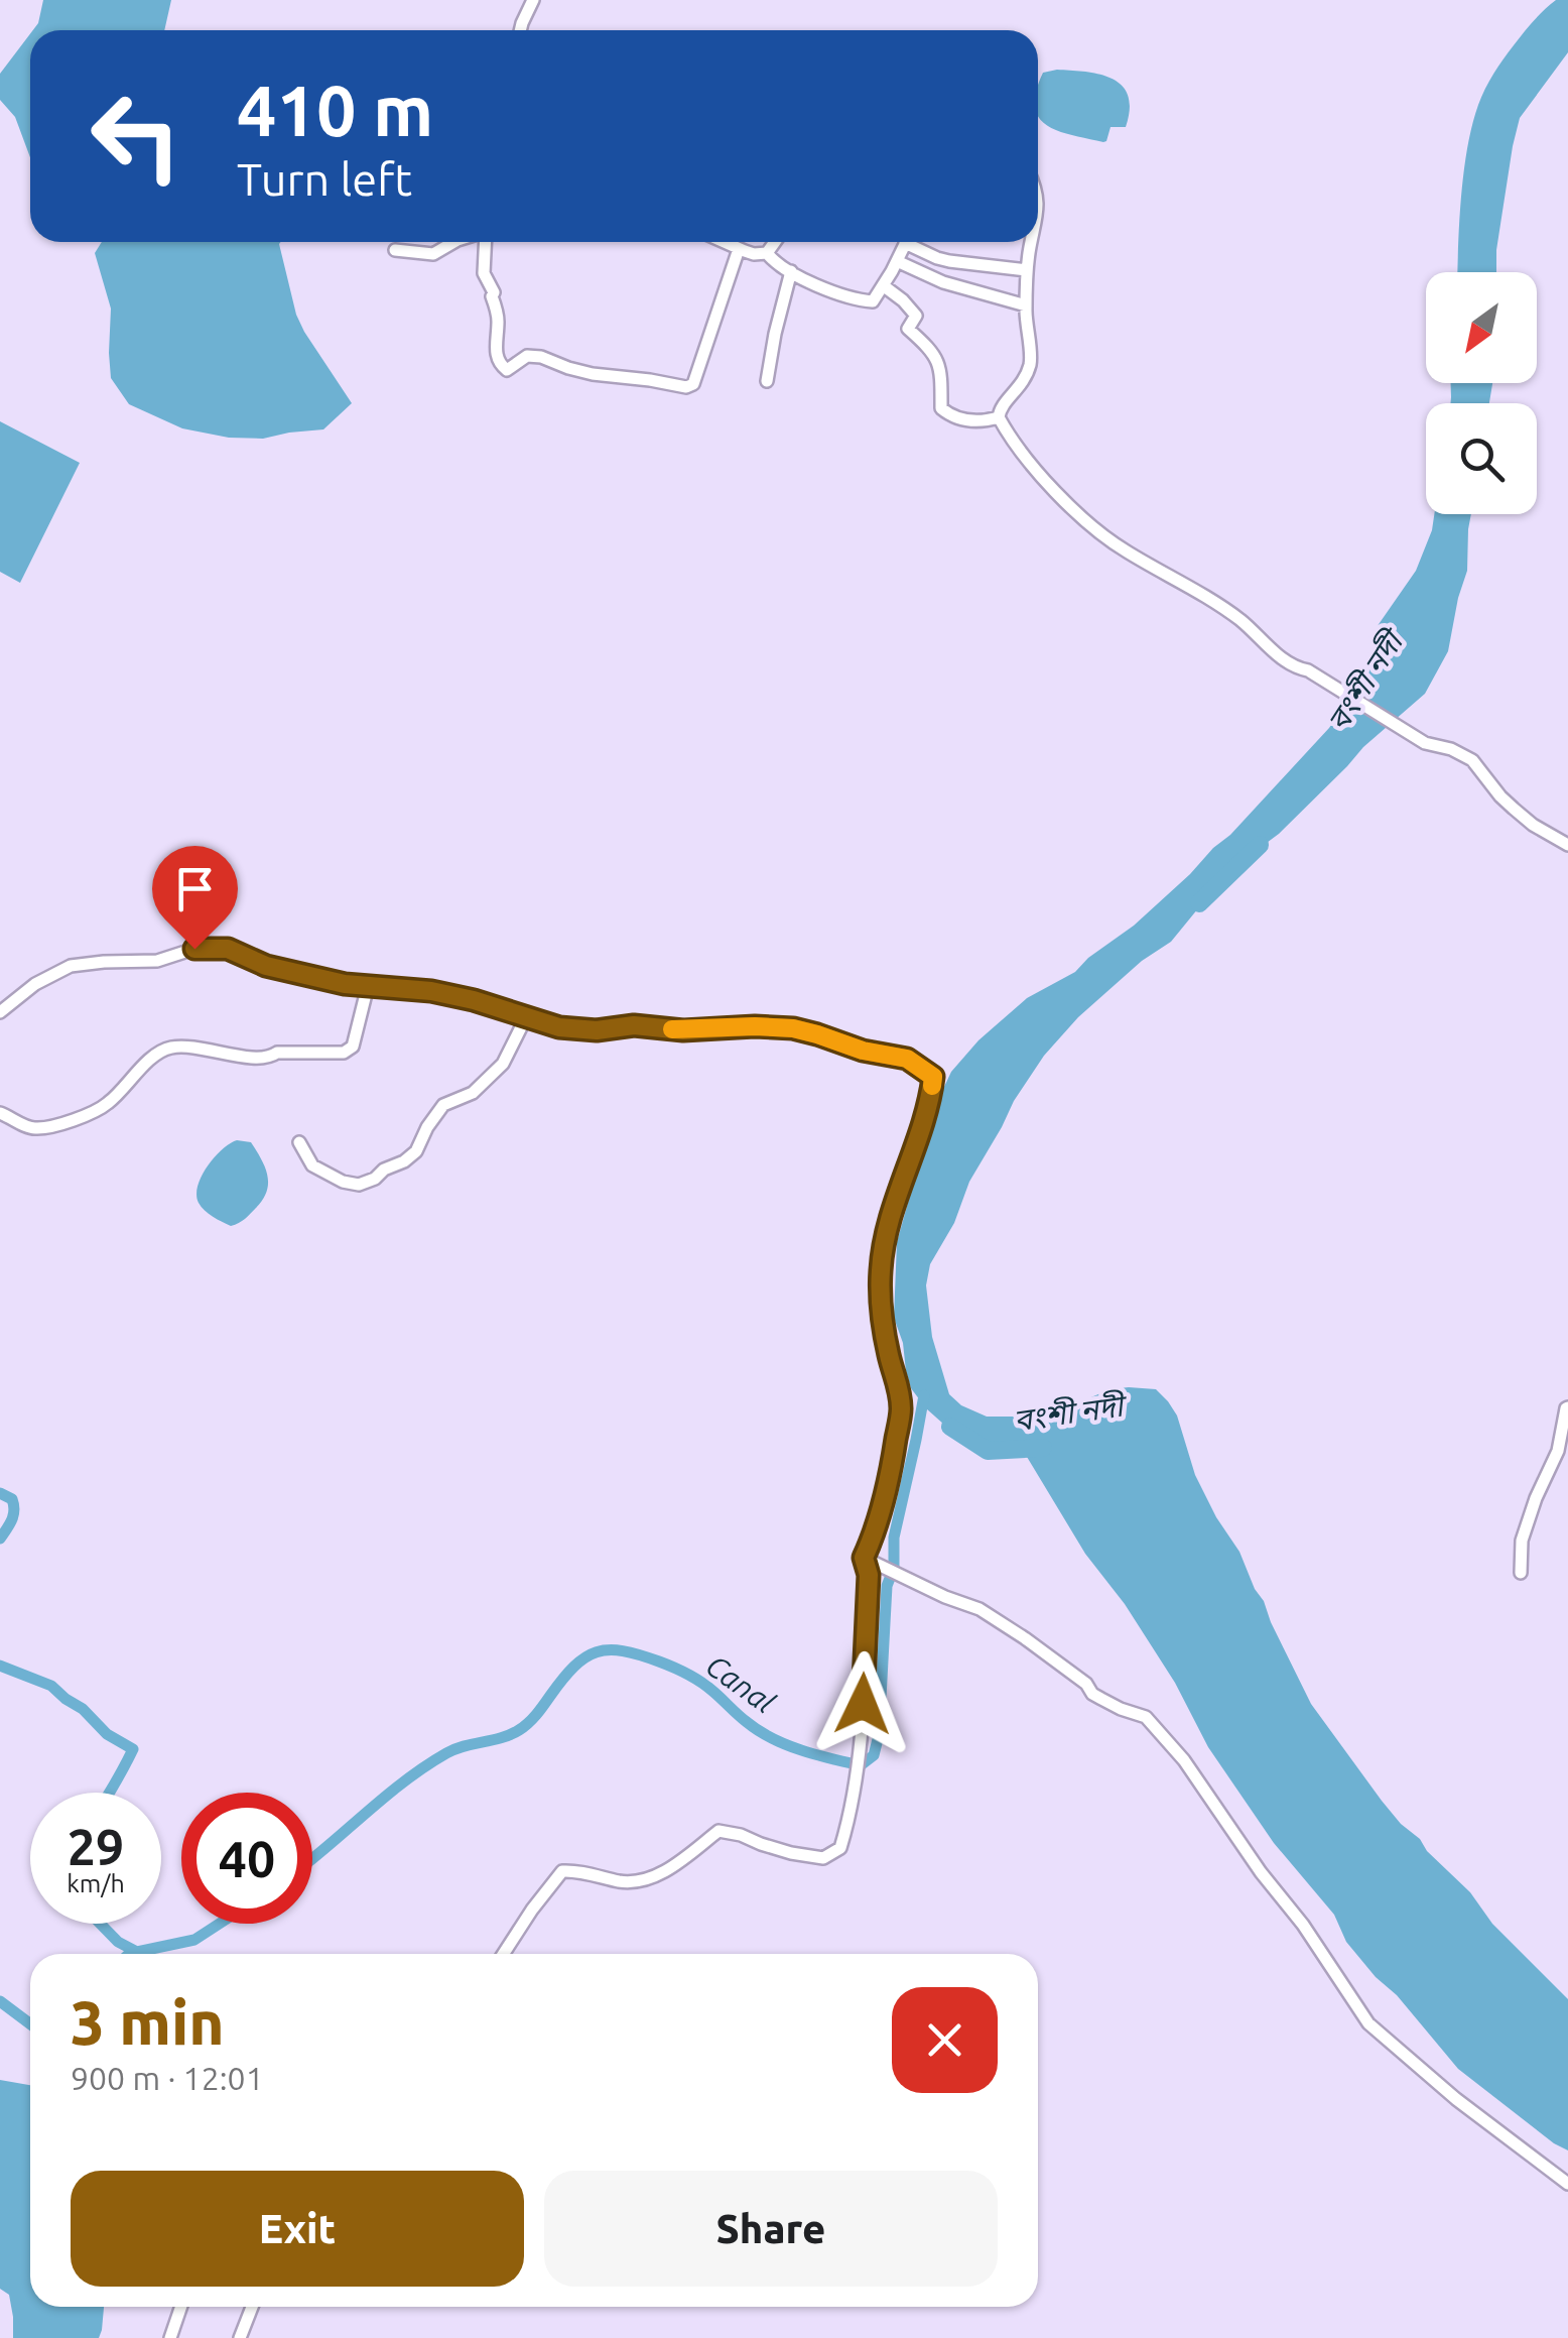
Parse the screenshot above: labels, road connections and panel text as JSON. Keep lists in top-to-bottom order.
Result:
{
  "water": ["বংশী নদী", "Canal"],
  "north": "bottom left",
  "page": {
    "turn": ["410 m", "Turn left"],
    "speed": "29 km/h",
    "limit": "40",
    "heading": ["3 min", "900 m · 12:01"],
    "buttons": ["Exit", "Share"]
  }
}
